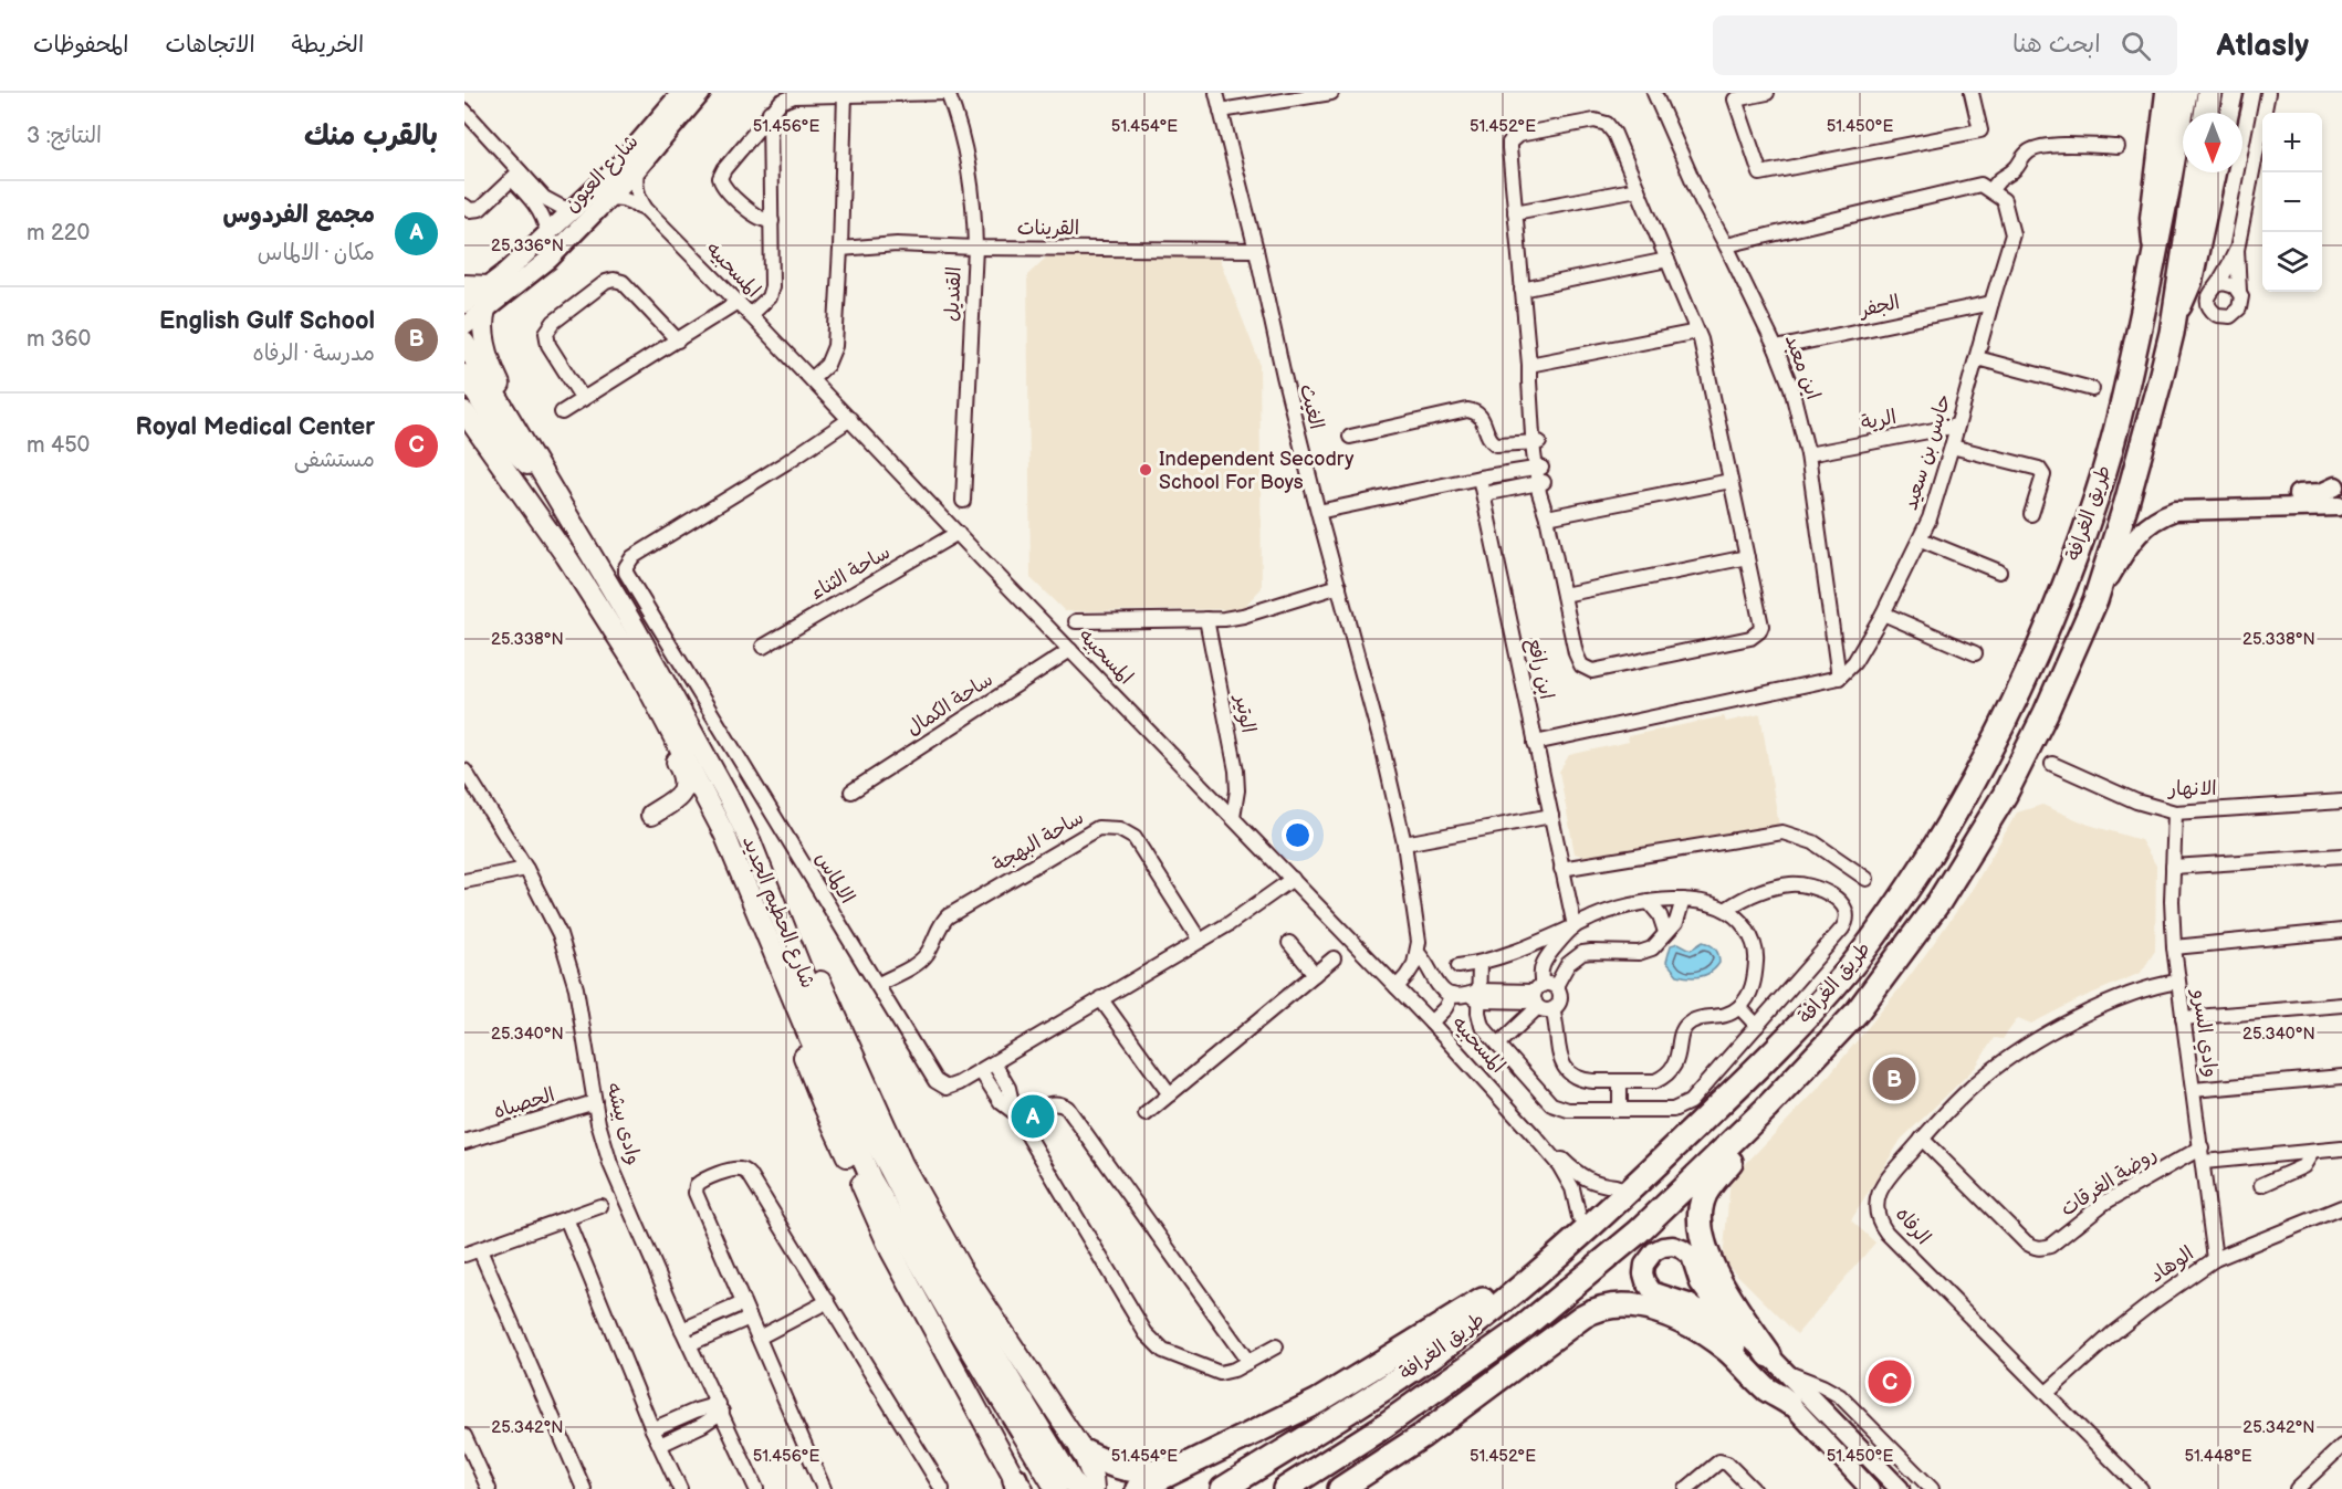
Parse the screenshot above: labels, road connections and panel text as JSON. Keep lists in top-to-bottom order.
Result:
{
  "streets": {
    "highway": ["طريق الغرافة"],
    "main road": ["شارع الحطيم الجديد"],
    "street": [
      "شارع العيون",
      "القرينات",
      "المسحبيه",
      "القنديل",
      "الجفر",
      "ابن معبد",
      "الغيث",
      "الرية",
      "حابس بن سعيد",
      "ساحة الثناء",
      "ابن رافع",
      "ساحة الكمال",
      "الوتير",
      "الانهار",
      "ساحة البهجة",
      "الالماس",
      "وادي السرو",
      "الحصباه",
      "وادى بيشه",
      "روضة الغرقات",
      "الرفاه",
      "الوهاد"
    ]
  },
  "crossings": [
    ["شارع العيون", "المسحبيه"],
    ["القرينات", "القنديل"],
    ["القرينات", "الغيث"],
    ["المسحبيه", "ساحة الثناء"],
    ["المسحبيه", "ساحة الكمال"],
    ["المسحبيه", "الوتير"],
    ["المسحبيه", "الالماس"],
    ["الجفر", "ابن معبد"],
    ["الجفر", "حابس بن سعيد"],
    ["ابن معبد", "الرية"],
    ["ابن معبد", "حابس بن سعيد"],
    ["الرية", "حابس بن سعيد"],
    ["الانهار", "وادي السرو"],
    ["ساحة البهجة", "الالماس"],
    ["وادي السرو", "روضة الغرقات"],
    ["وادي السرو", "الرفاه"],
    ["وادي السرو", "الوهاد"],
    ["الحصباه", "وادى بيشه"],
    ["روضة الغرقات", "الرفاه"],
    ["الرفاه", "الوهاد"]
  ],
  "places": ["Independent Secodry School For Boys"],
  "north": "bottom",
  "page": {
    "header": "Atlasly",
    "search": "ابحث هنا",
    "nav": ["الخريطة", "الاتجاهات", "المحفوظات"],
    "heading": ["بالقرب منك", "النتائج: 3"],
    "map_buttons": ["+", "−"],
    "list": [
      {
        "mark": "A",
        "name": "مجمع الفردوس",
        "note": "مكان · الالماس",
        "value": "220 m"
      },
      {
        "mark": "B",
        "name": "English Gulf School",
        "note": "مدرسة · الرفاه",
        "value": "360 m"
      },
      {
        "mark": "C",
        "name": "Royal Medical Center",
        "note": "مستشفى",
        "value": "450 m"
      }
    ],
    "pins": ["B", "A", "C"]
  },
  "coordinates": [
    "51.456°E",
    "51.454°E",
    "51.452°E",
    "51.450°E",
    "25.336°N",
    "25.338°N",
    "25.340°N",
    "25.342°N",
    "51.448°E"
  ]
}
